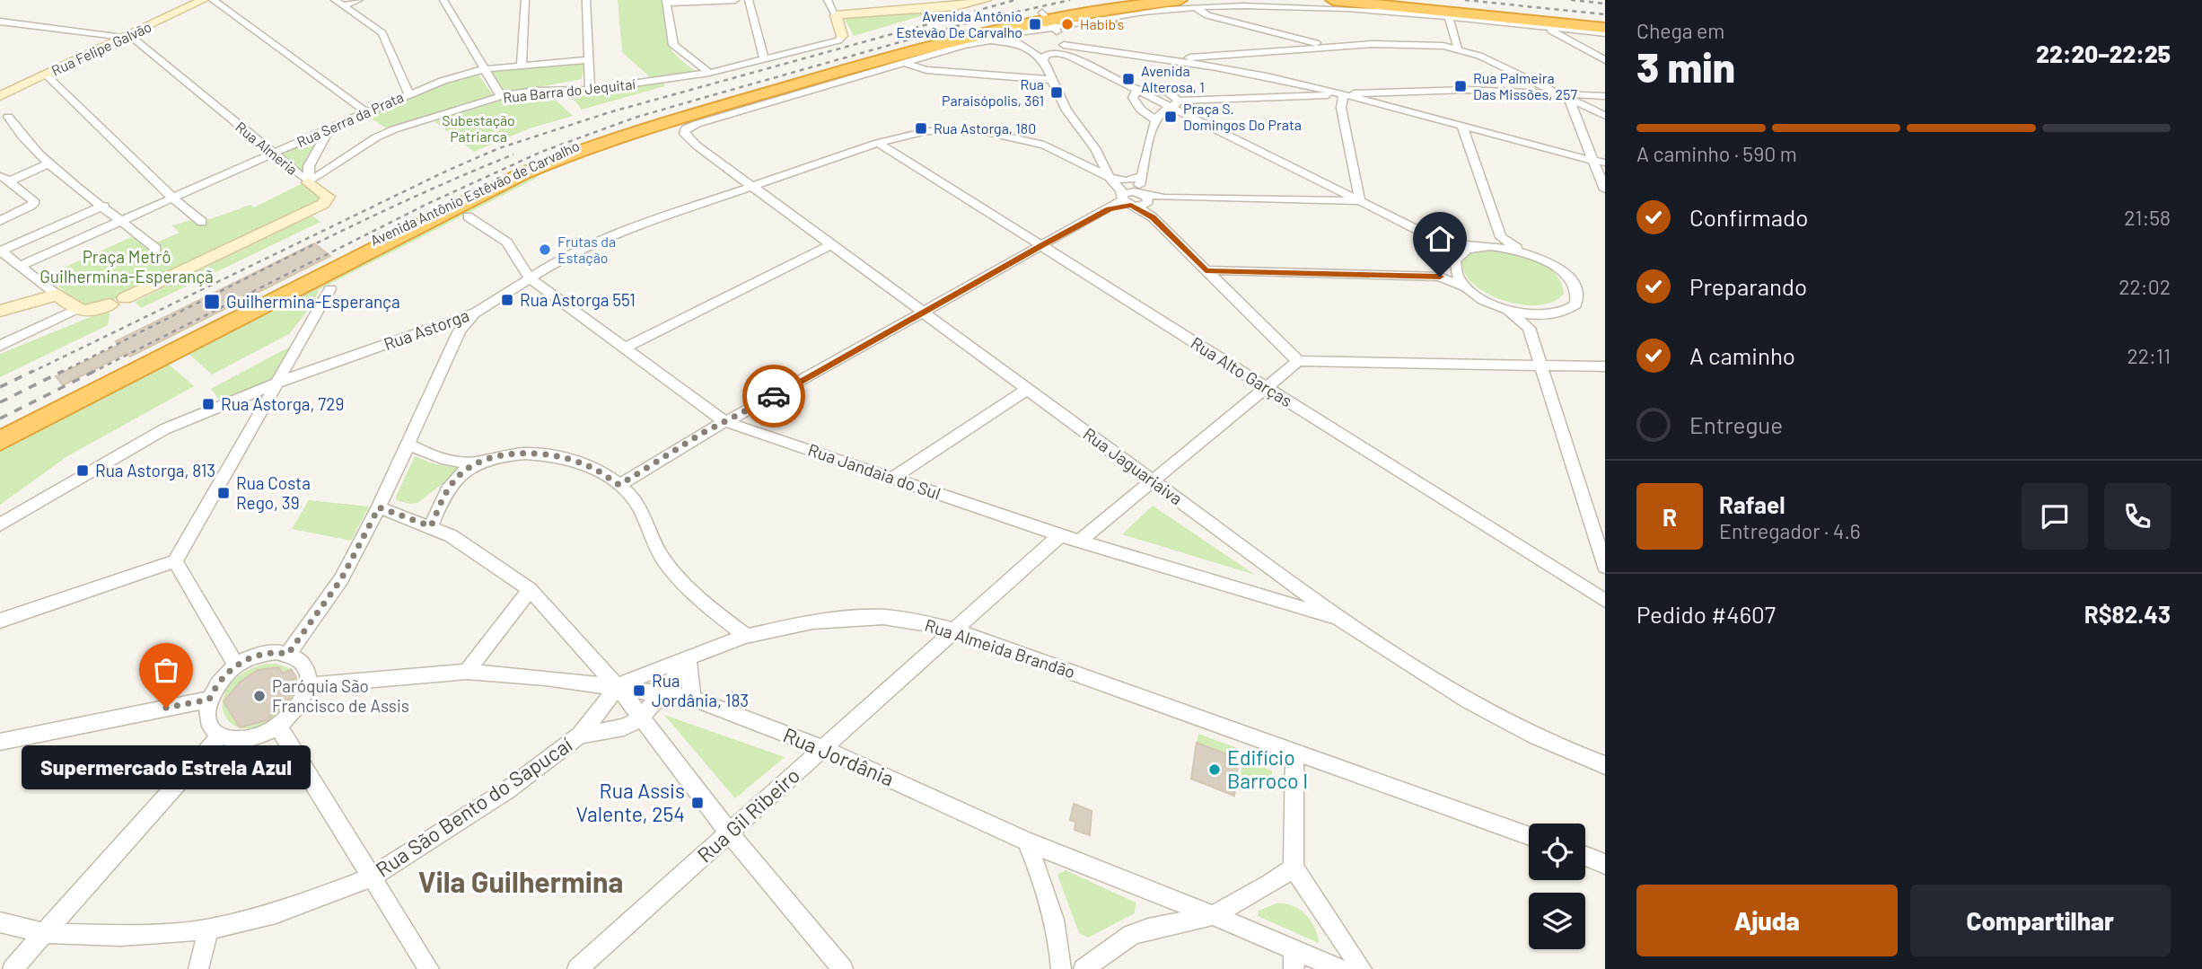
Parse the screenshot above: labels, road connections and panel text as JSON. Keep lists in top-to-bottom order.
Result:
{
  "streets": {
    "highway": ["Avenida Antônio Estêvão de Carvalho"],
    "street": [
      "Rua Felipe Galvão",
      "Rua Barra do Jequitaí",
      "Rua Serra da Prata",
      "Rua Almeria",
      "Rua Astorga",
      "Rua Alto Garças",
      "Rua Jaguariaiva",
      "Rua Jandaia do Sul",
      "Rua Almeida Brandão",
      "Rua Jordânia",
      "Rua São Bento do Sapucaí",
      "Rua Gil Ribeiro"
    ]
  },
  "crossings": [
    ["Rua Felipe Galvão", "Rua Almeria"],
    ["Rua Barra do Jequitaí", "Rua Almeria"],
    ["Rua Serra da Prata", "Rua Almeria"],
    ["Rua Astorga", "Rua Alto Garças"],
    ["Rua Astorga", "Rua Jaguariaiva"],
    ["Rua Astorga", "Rua Jandaia do Sul"],
    ["Rua Jaguariaiva", "Rua Jandaia do Sul"],
    ["Rua Jandaia do Sul", "Rua Gil Ribeiro"],
    ["Rua Almeida Brandão", "Rua Gil Ribeiro"],
    ["Rua Jordânia", "Rua Gil Ribeiro"]
  ],
  "districts": ["Vila Guilhermina"],
  "parks": ["Subestação Patriarca", "Praça Metrô Guilhermina-Esperançã"],
  "places": {
    "transit": [
      "Avenida Antônio Estevão De Carvalho",
      "Avenida Alterosa, 1",
      "Rua Palmeira Das Missões, 257",
      "Rua Paraisópolis, 361",
      "Praça S. Domingos Do Prata",
      "Rua Astorga, 180",
      "Rua Astorga 551",
      "Guilhermina-Esperança",
      "Rua Astorga, 729",
      "Rua Astorga, 813",
      "Rua Costa Rego, 39",
      "Rua Jordânia, 183",
      "Rua Assis Valente, 254"
    ],
    "other": [
      "Habib's",
      "Frutas da Estação",
      "Paróquia São Francisco de Assis",
      "Supermercado Estrela Azul",
      "Edifício Barroco I"
    ]
  },
  "page": {
    "heading": ["3 min", "Chega em", "22:20–22:25"],
    "panel": [
      "Rafael",
      "Entregador · 4.6",
      "Pedido #4607",
      "R$82.43"
    ],
    "bar": "A caminho · 590 m",
    "list": [
      ["Confirmado", "21:58"],
      ["Preparando", "22:02"],
      ["A caminho", "22:11"],
      "Entregue"
    ],
    "round": "R",
    "bubble": "Supermercado Estrela Azul",
    "buttons": ["Ajuda", "Compartilhar"]
  }
}
